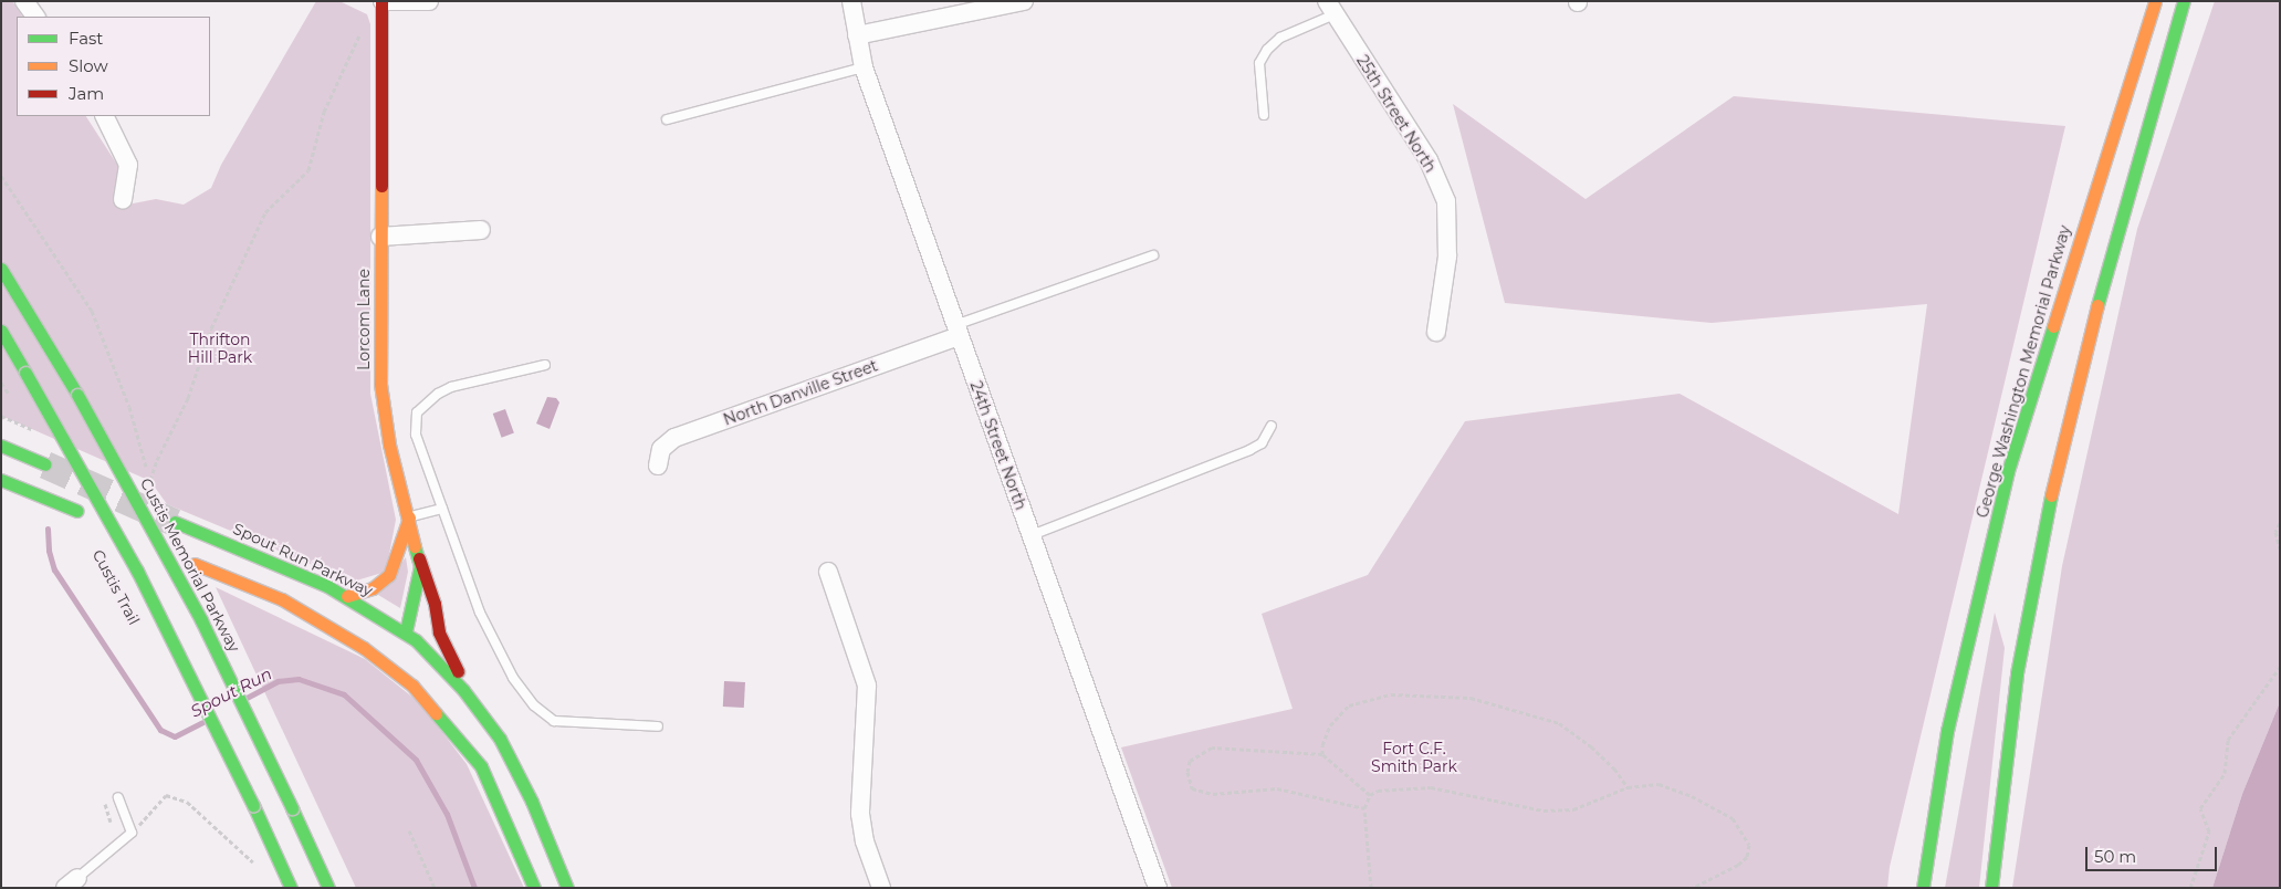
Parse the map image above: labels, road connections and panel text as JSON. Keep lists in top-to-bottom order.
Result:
{
  "streets": {
    "main road": [
      "Lorcom Lane",
      "George Washington Memorial Parkway",
      "Spout Run Parkway",
      "Custis Memorial Parkway"
    ],
    "street": ["25th Street North", "North Danville Street", "24th Street North"],
    "path": ["Custis Trail"]
  },
  "crossings": [
    ["Lorcom Lane", "Spout Run Parkway"],
    ["North Danville Street", "24th Street North"]
  ],
  "water": ["Spout Run"],
  "parks": ["Thrifton Hill Park", "Fort C.F. Smith Park"],
  "legend": ["Fast", "Slow", "Jam"],
  "scale_bar": "50 m"
}
